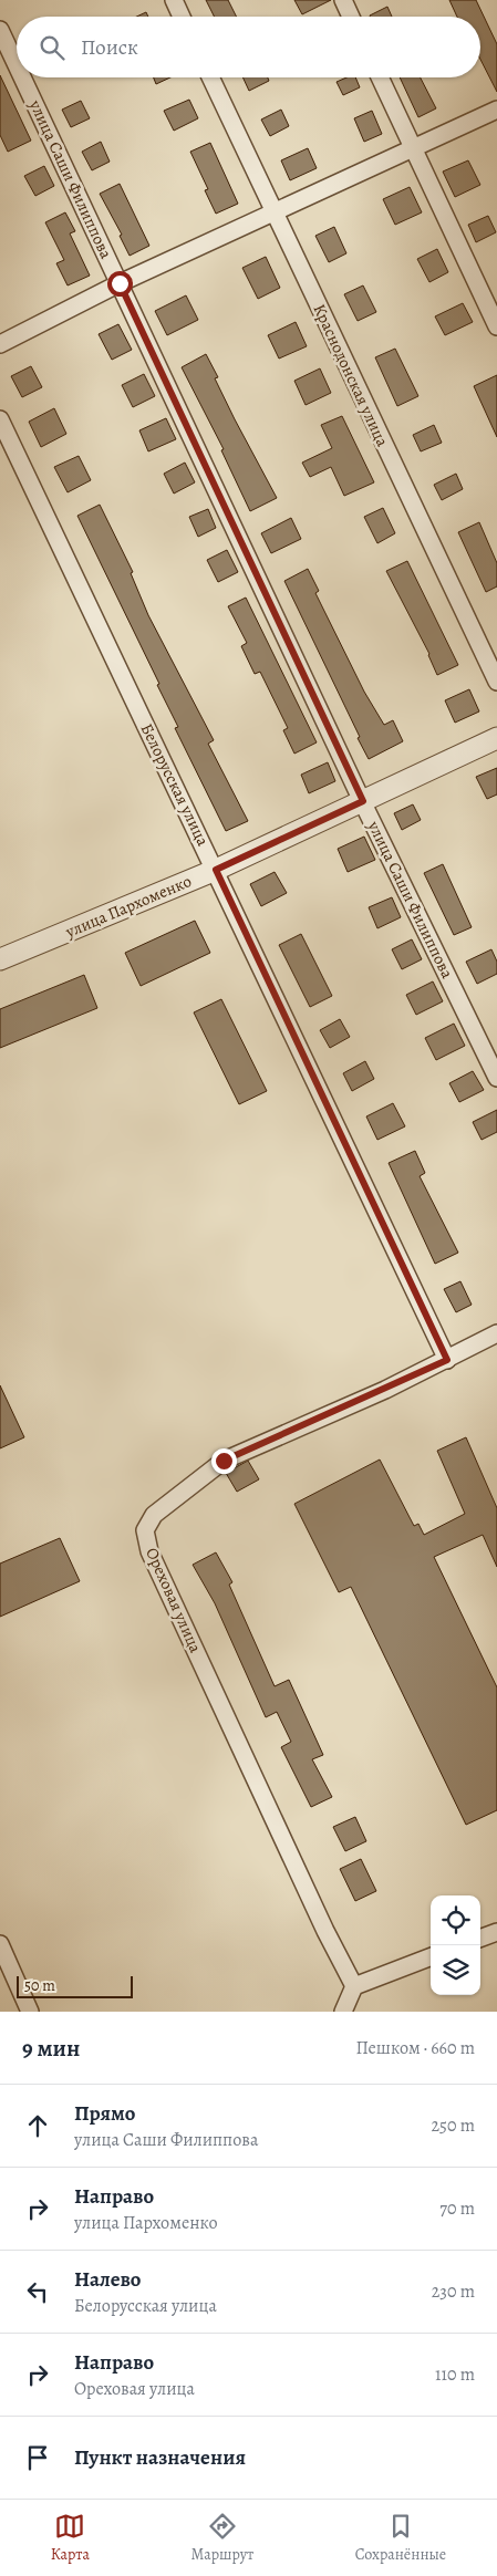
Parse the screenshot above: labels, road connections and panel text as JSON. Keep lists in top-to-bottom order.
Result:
{
  "streets": {
    "street": [
      "улица Саши Филиппова",
      "Краснодонская улица",
      "Белорусская улица",
      "улица Пархоменко",
      "Ореховая улица"
    ]
  },
  "crossings": [
    ["улица Саши Филиппова", "улица Пархоменко"],
    ["Белорусская улица", "улица Пархоменко"],
    ["Белорусская улица", "Ореховая улица"]
  ],
  "scale_bar": "50 m",
  "page": {
    "search": "Поиск",
    "scale": "50 m",
    "heading": ["9 мин", "Пешком · 660 m"],
    "list": [
      ["Прямо", "улица Саши Филиппова", "250 m"],
      ["Направо", "улица Пархоменко", "70 m"],
      ["Налево", "Белорусская улица", "230 m"],
      ["Направо", "Ореховая улица", "110 m"],
      "Пункт назначения"
    ],
    "nav": ["Карта", "Маршрут", "Сохранённые"]
  }
}
